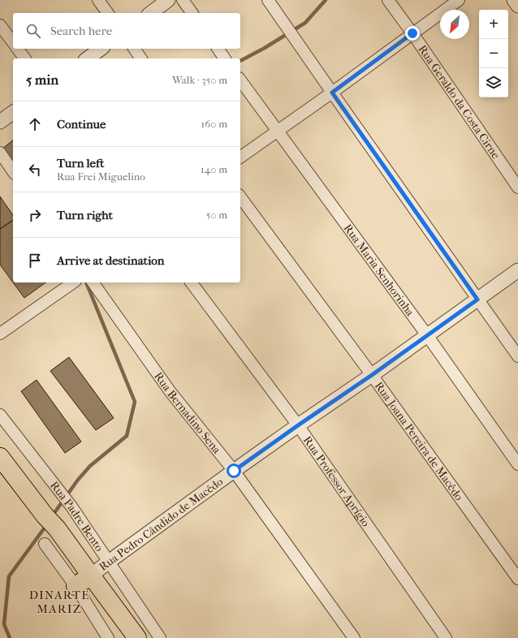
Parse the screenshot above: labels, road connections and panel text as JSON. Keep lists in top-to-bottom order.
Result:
{
  "streets": {
    "street": [
      "Rua Geraldo da Costa Cirne",
      "Rua Maria Senhorinha",
      "Rua Bernadino Sena",
      "Rua Joana Pereira de Macêdo",
      "Rua Professor Aprígio",
      "Rua Padre Bento",
      "Rua Pedro Cândido de Macêdo"
    ]
  },
  "crossings": [
    ["Rua Maria Senhorinha", "Rua Pedro Cândido de Macêdo"],
    ["Rua Bernadino Sena", "Rua Pedro Cândido de Macêdo"],
    ["Rua Joana Pereira de Macêdo", "Rua Pedro Cândido de Macêdo"],
    ["Rua Professor Aprígio", "Rua Pedro Cândido de Macêdo"],
    ["Rua Padre Bento", "Rua Pedro Cândido de Macêdo"]
  ],
  "districts": ["DINARTE MARIZ"],
  "north": "bottom left",
  "page": {
    "map_buttons": ["+", "−"],
    "search": "Search here",
    "heading": ["5 min", "Walk · 350 m"],
    "list": [
      ["Continue", "160 m"],
      ["Turn left", "Rua Frei Miguelino", "140 m"],
      ["Turn right", "50 m"],
      "Arrive at destination"
    ]
  }
}
